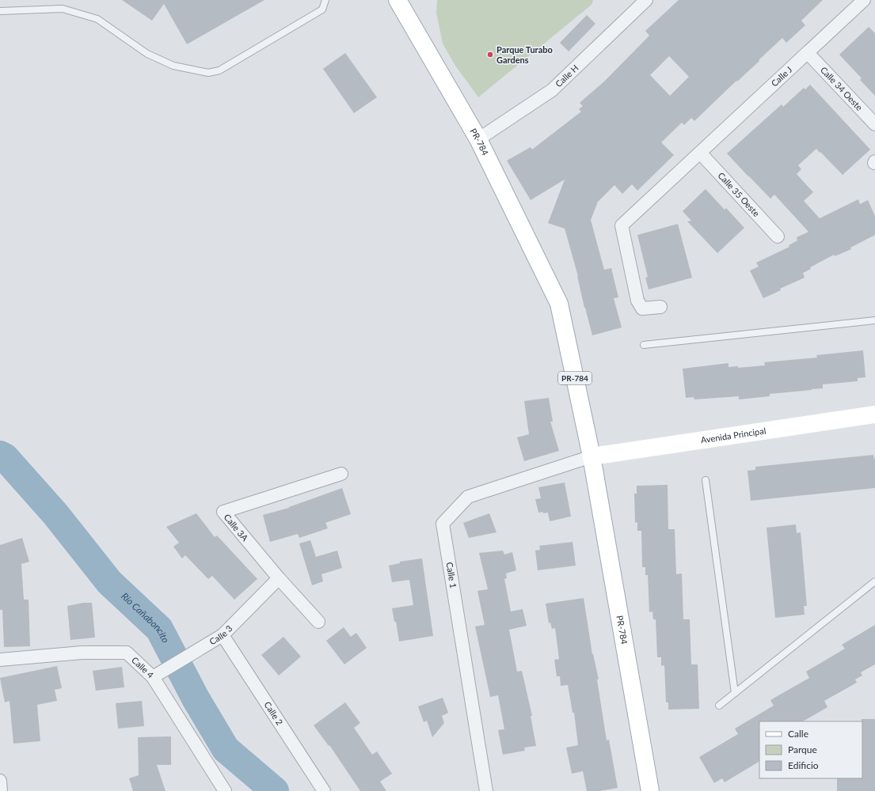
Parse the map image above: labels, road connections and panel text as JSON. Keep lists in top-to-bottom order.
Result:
{
  "streets": {
    "main road": ["PR-784", "Avenida Principal"],
    "street": [
      "Calle H",
      "Calle J",
      "Calle 34 Oeste",
      "Calle 35 Oeste",
      "Calle 3A",
      "Calle 1",
      "Calle 3",
      "Calle 4",
      "Calle 2"
    ]
  },
  "crossings": [
    ["Calle H", "PR-784"],
    ["Calle J", "Calle 34 Oeste"],
    ["Calle J", "Calle 35 Oeste"],
    ["PR-784", "Avenida Principal"],
    ["PR-784", "Calle 1"],
    ["Avenida Principal", "Calle 1"],
    ["Calle 3A", "Calle 3"],
    ["Calle 3", "Calle 4"],
    ["Calle 3", "Calle 2"]
  ],
  "water": ["Río Cañaboncito"],
  "places": ["Parque Turabo Gardens"],
  "legend": ["Calle", "Parque", "Edificio"]
}
